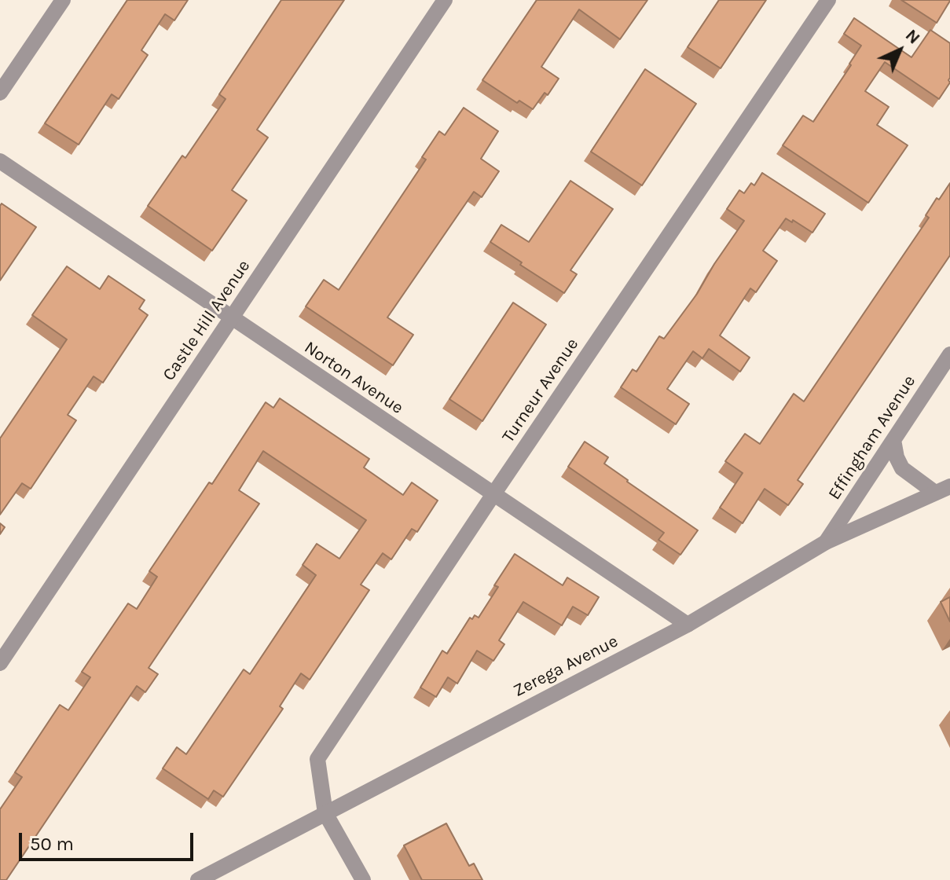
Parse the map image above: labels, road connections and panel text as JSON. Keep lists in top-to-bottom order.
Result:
{
  "streets": {
    "street": [
      "Castle Hill Avenue",
      "Norton Avenue",
      "Turneur Avenue",
      "Effingham Avenue",
      "Zerega Avenue"
    ]
  },
  "crossings": [
    ["Castle Hill Avenue", "Norton Avenue"],
    ["Norton Avenue", "Turneur Avenue"],
    ["Norton Avenue", "Zerega Avenue"],
    ["Turneur Avenue", "Zerega Avenue"],
    ["Effingham Avenue", "Zerega Avenue"]
  ],
  "scale_bar": "50 m",
  "north": "top right"
}
